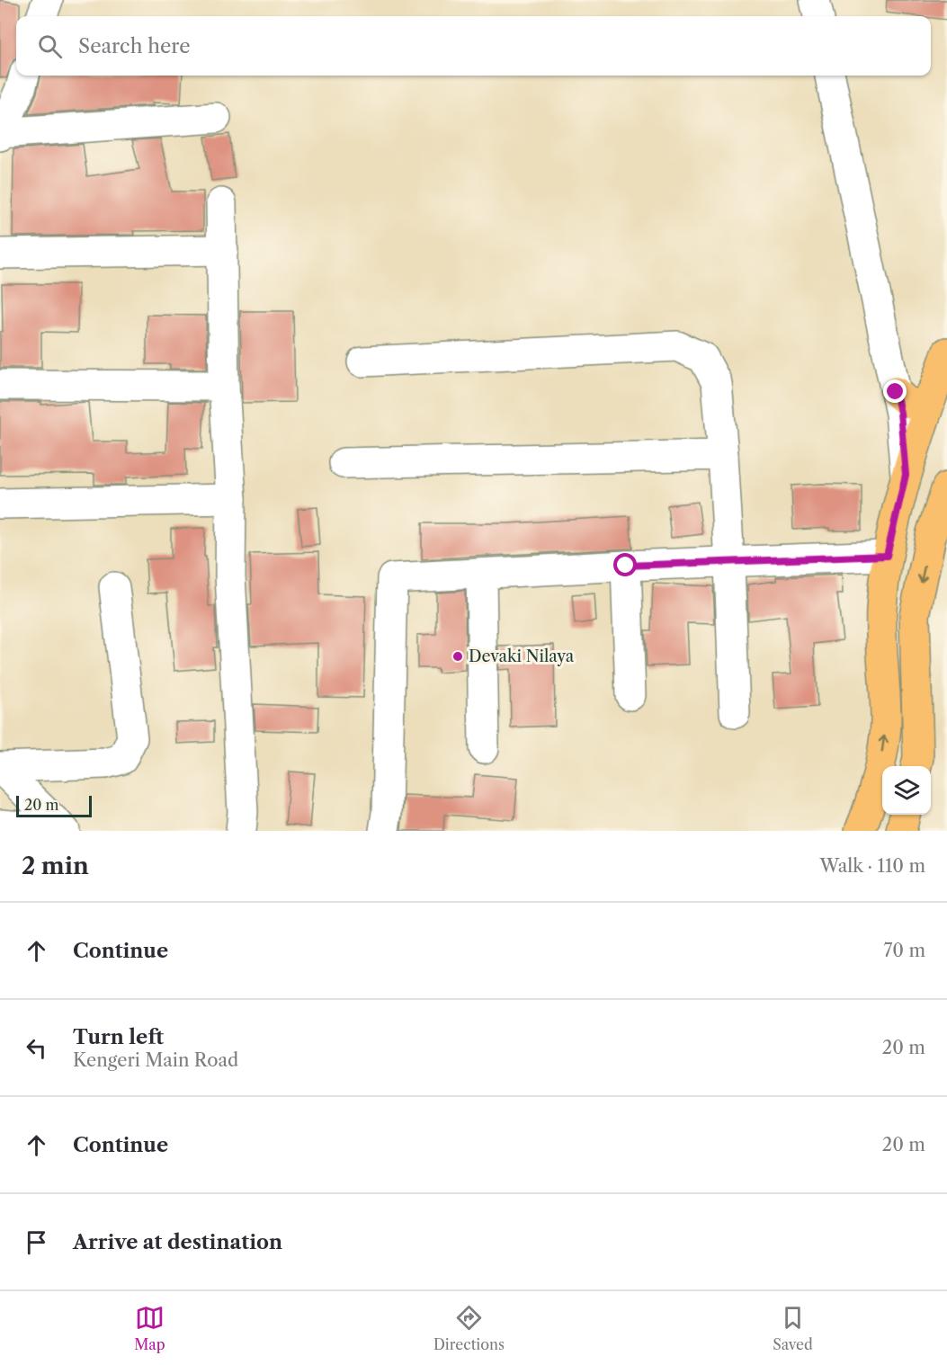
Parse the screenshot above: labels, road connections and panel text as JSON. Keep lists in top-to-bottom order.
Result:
{
  "places": ["Devaki Nilaya"],
  "scale_bar": "20 m",
  "page": {
    "search": "Search here",
    "scale": "20 m",
    "heading": ["2 min", "Walk · 110 m"],
    "list": [
      ["Continue", "70 m"],
      ["Turn left", "Kengeri Main Road", "20 m"],
      ["Continue", "20 m"],
      "Arrive at destination"
    ],
    "nav": ["Map", "Directions", "Saved"]
  }
}
